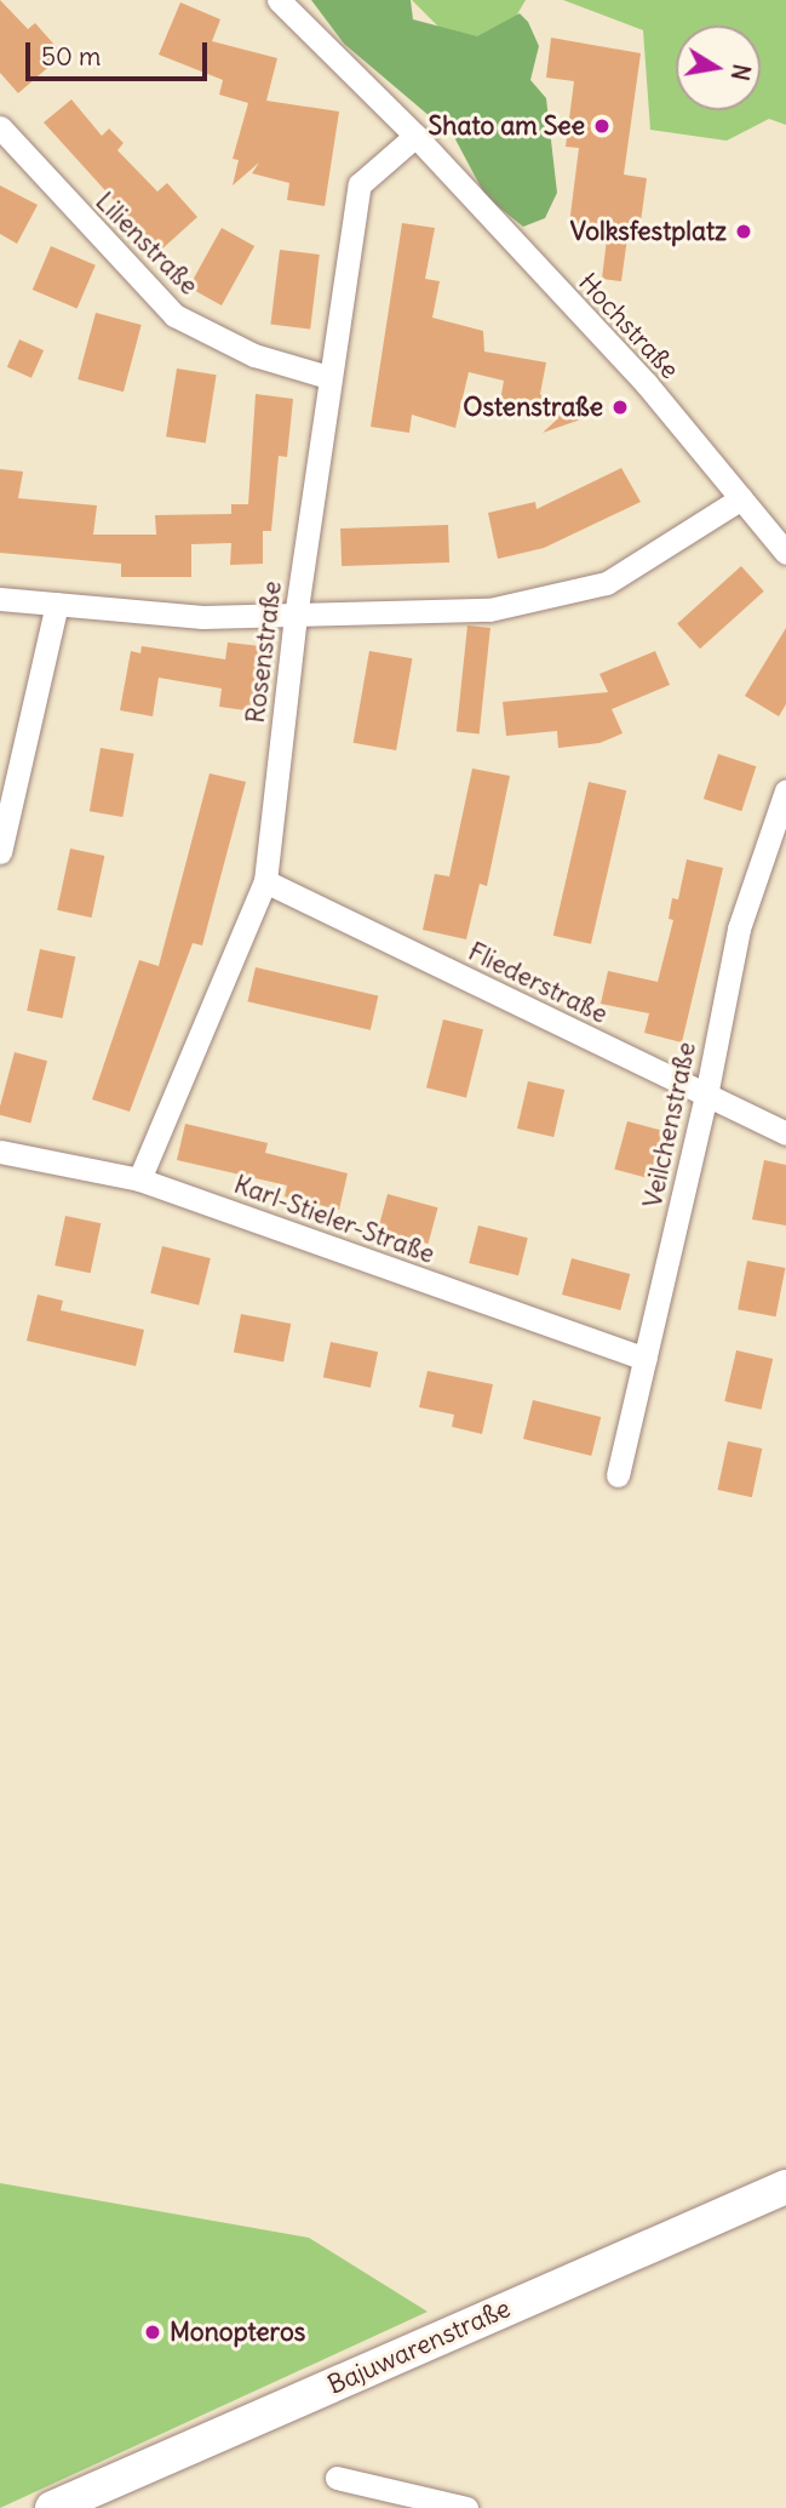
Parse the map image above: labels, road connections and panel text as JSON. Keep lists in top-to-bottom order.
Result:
{
  "streets": {
    "main road": ["Bajuwarenstraße"],
    "street": [
      "Lilienstraße",
      "Hochstraße",
      "Rosenstraße",
      "Fliederstraße",
      "Veilchenstraße",
      "Karl-Stieler-Straße"
    ]
  },
  "crossings": [
    ["Lilienstraße", "Rosenstraße"],
    ["Hochstraße", "Rosenstraße"],
    ["Rosenstraße", "Fliederstraße"],
    ["Rosenstraße", "Karl-Stieler-Straße"],
    ["Fliederstraße", "Veilchenstraße"],
    ["Veilchenstraße", "Karl-Stieler-Straße"]
  ],
  "places": [
    "Shato am See",
    "Volksfestplatz",
    "Ostenstraße",
    "Monopteros"
  ],
  "scale_bar": "50 m",
  "north": "right"
}
